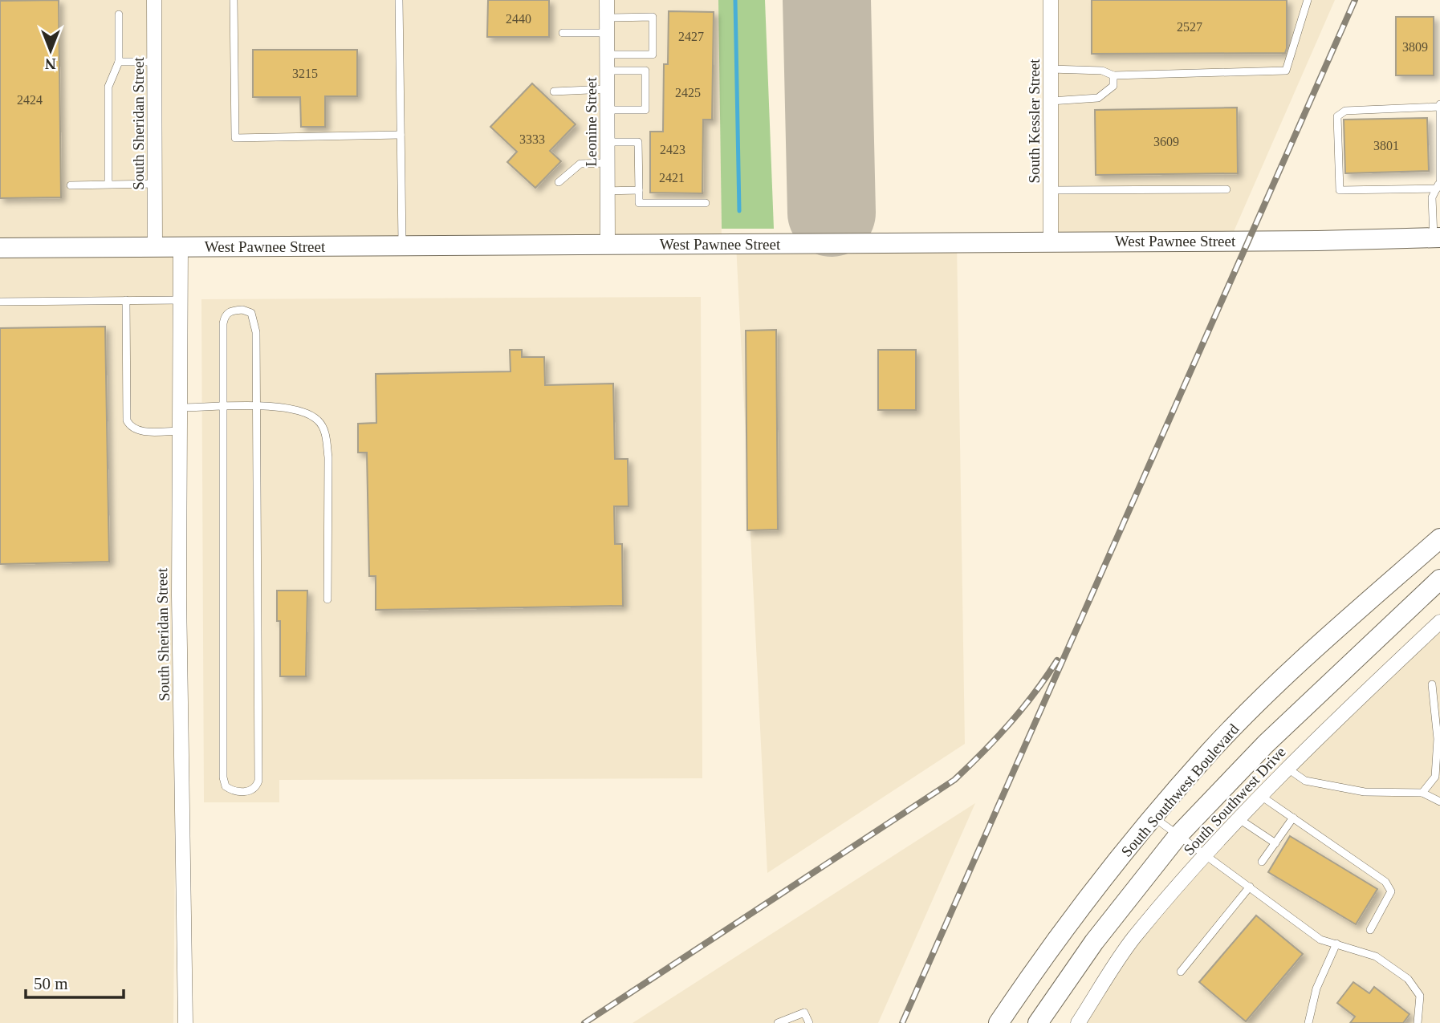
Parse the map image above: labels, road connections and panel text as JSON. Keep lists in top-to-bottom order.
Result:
{
  "streets": {
    "main road": ["West Pawnee Street", "South Southwest Boulevard"],
    "street": [
      "South Kessler Street",
      "Leonine Street",
      "South Sheridan Street",
      "South Southwest Drive"
    ]
  },
  "crossings": [
    ["South Kessler Street", "West Pawnee Street"],
    ["Leonine Street", "West Pawnee Street"],
    ["South Sheridan Street", "West Pawnee Street"]
  ],
  "house_numbers": [
    "2440",
    "2527",
    "2427",
    "3809",
    "3215",
    "2425",
    "2424",
    "3333",
    "3609",
    "3801",
    "2423",
    "2421"
  ],
  "scale_bar": "50 m",
  "north": "bottom"
}
